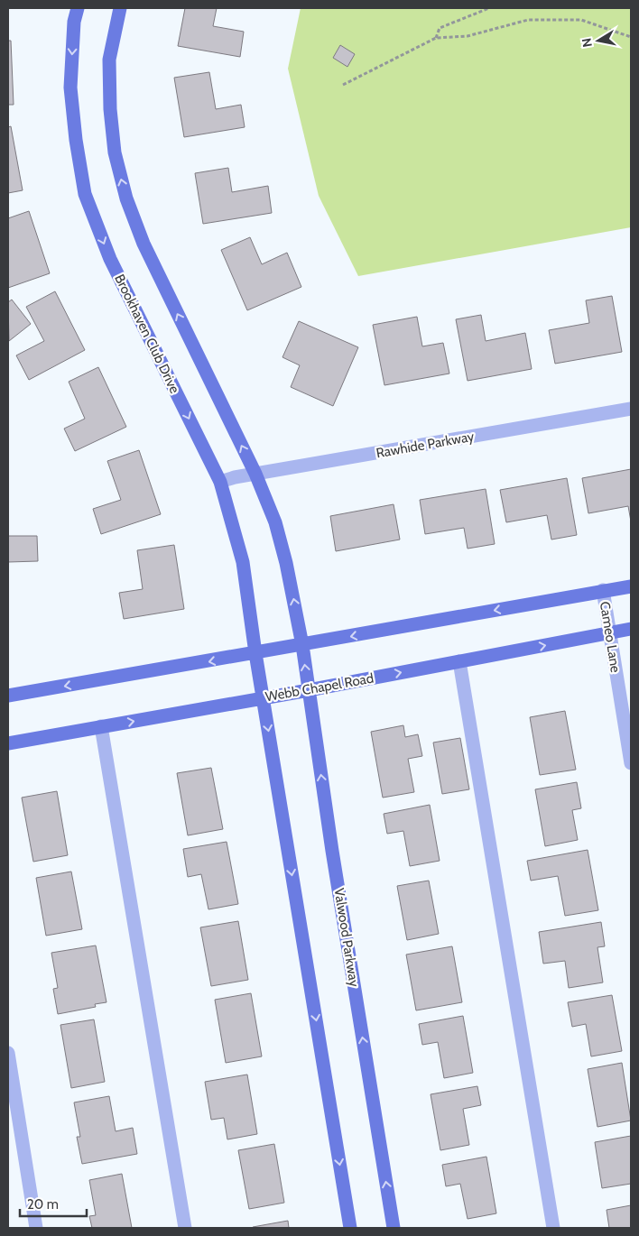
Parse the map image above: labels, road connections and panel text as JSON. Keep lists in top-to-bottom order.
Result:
{
  "streets": {
    "main road": ["Brookhaven Club Drive", "Webb Chapel Road", "Valwood Parkway"],
    "street": ["Rawhide Parkway", "Cameo Lane"]
  },
  "crossings": [
    ["Brookhaven Club Drive", "Rawhide Parkway"],
    ["Cameo Lane", "Webb Chapel Road"],
    ["Webb Chapel Road", "Valwood Parkway"]
  ],
  "scale_bar": "20 m",
  "north": "left"
}
